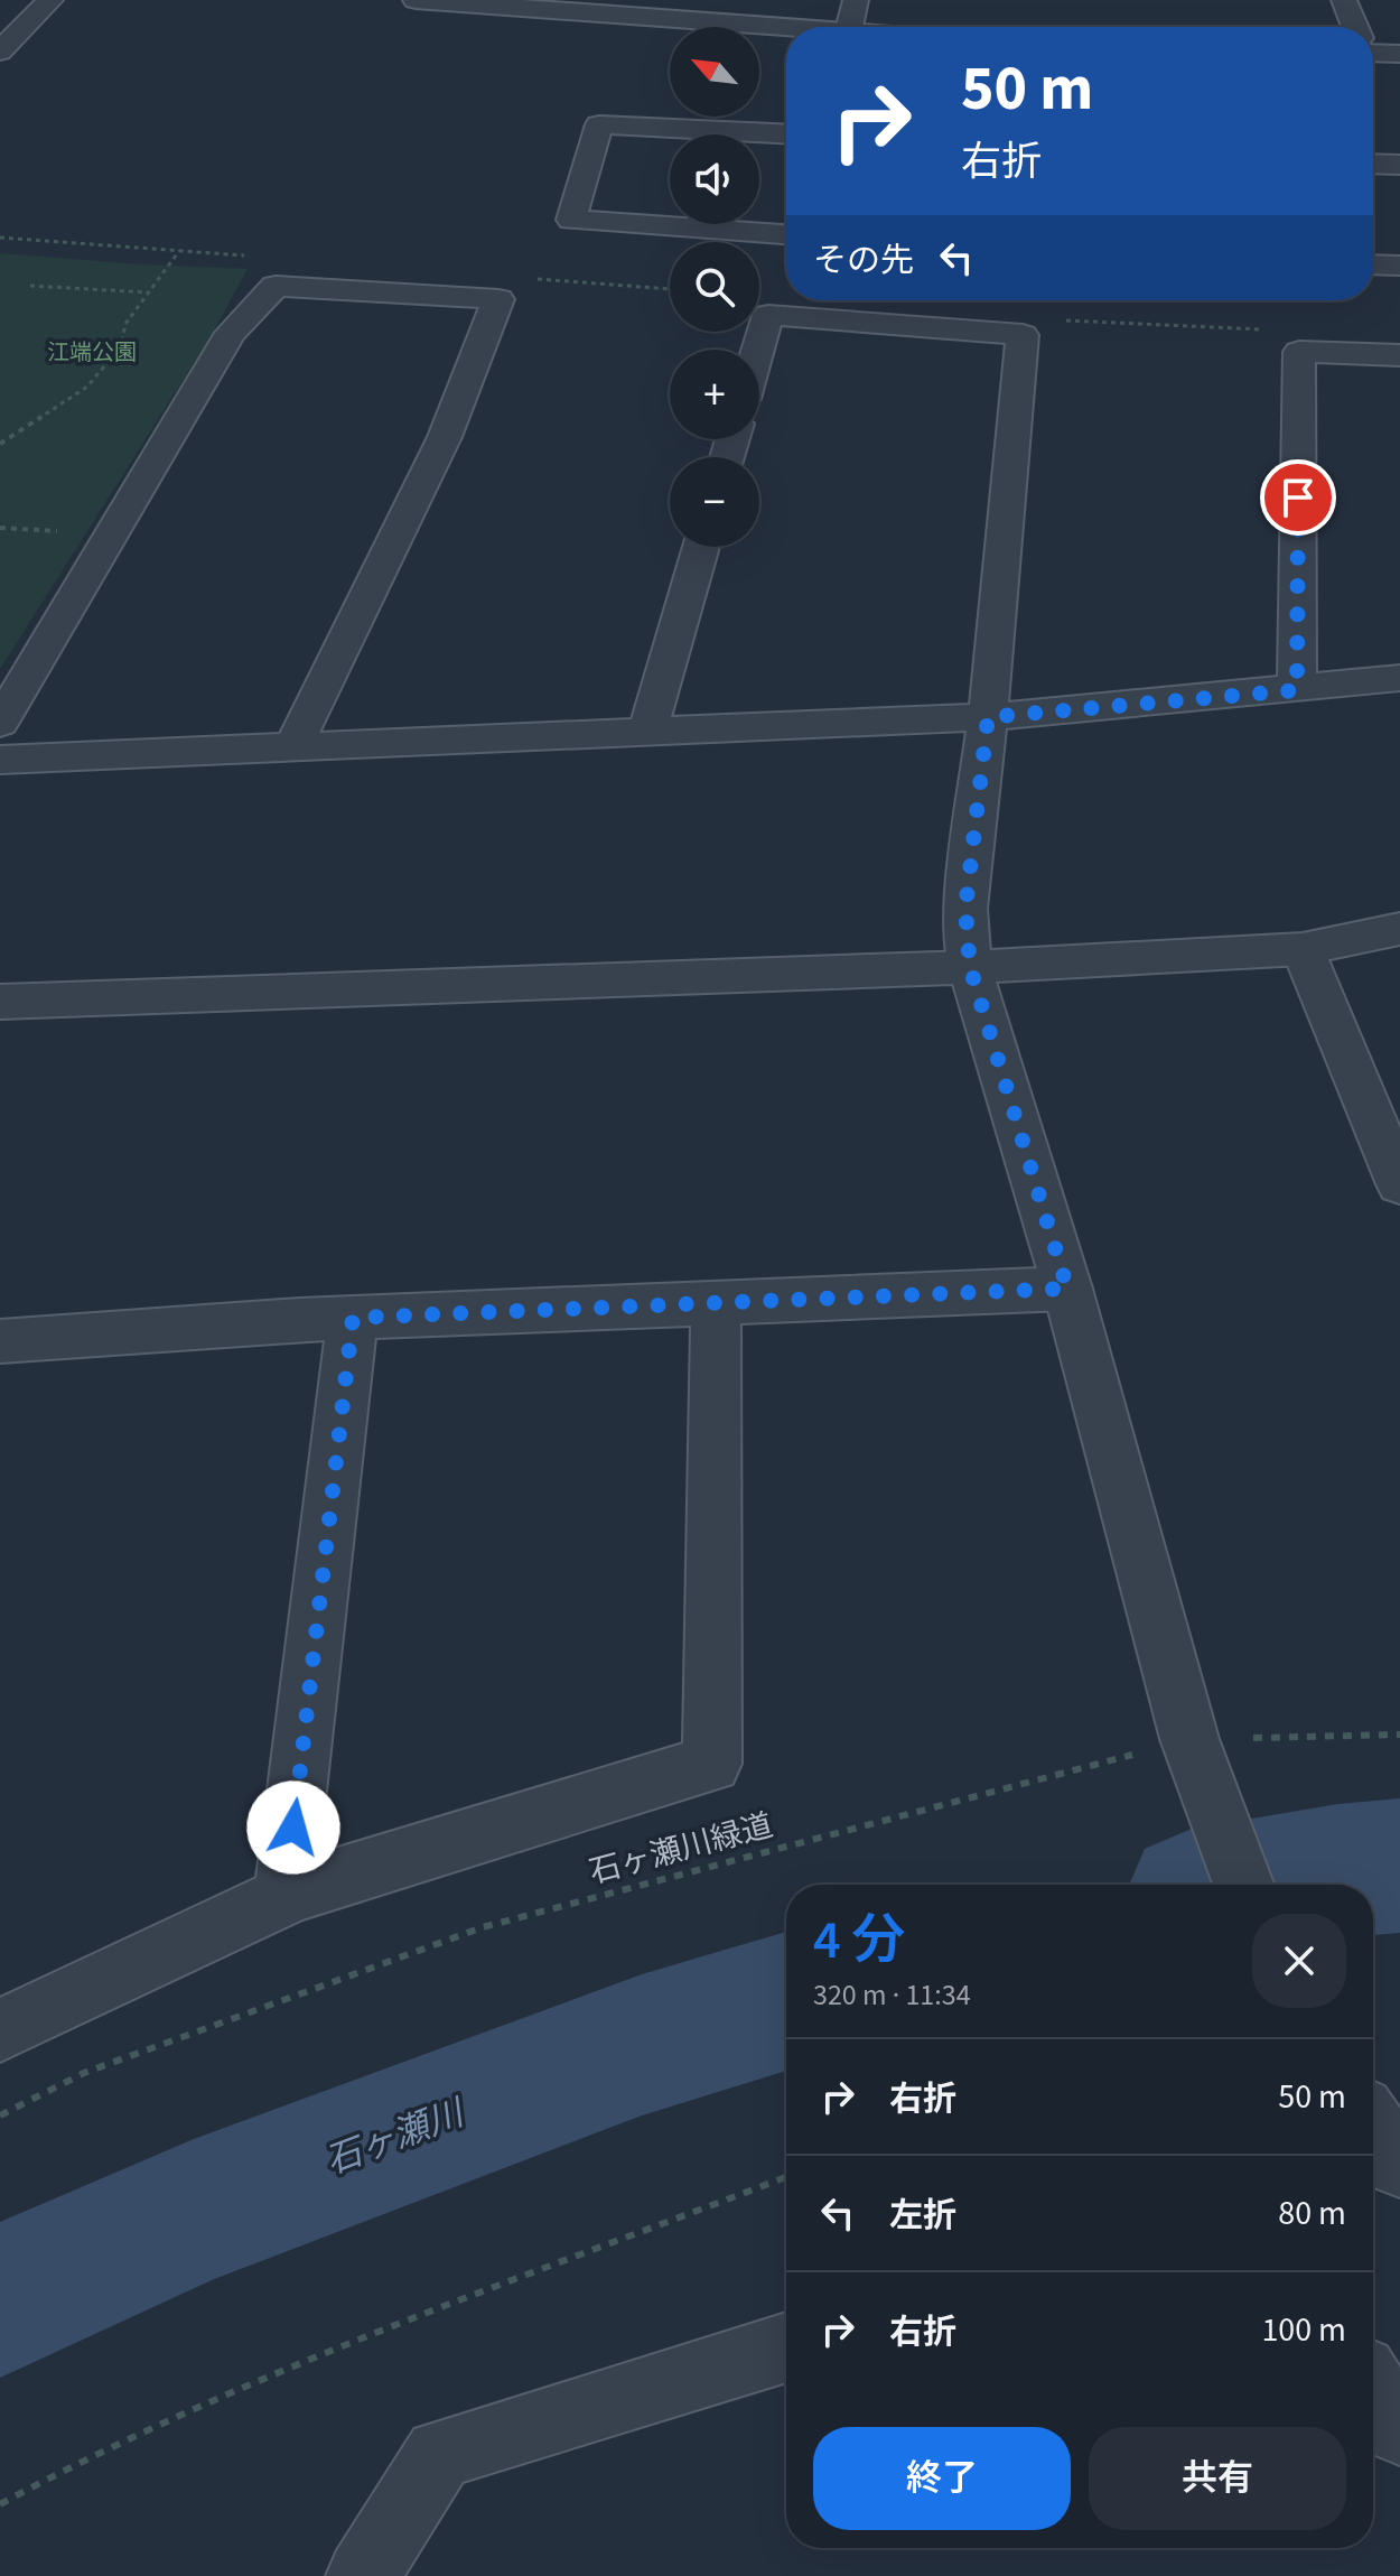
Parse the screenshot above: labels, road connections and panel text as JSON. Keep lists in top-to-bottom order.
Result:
{
  "streets": {
    "path": ["石ヶ瀬川緑道"]
  },
  "water": ["石ヶ瀬川"],
  "parks": ["江端公園"],
  "north": "top left",
  "page": {
    "map_buttons": ["+", "−"],
    "turn": ["50 m", "右折"],
    "then": "その先",
    "heading": ["4 分", "320 m · 11:34"],
    "list": [
      {
        "name": "右折",
        "value": "50 m"
      },
      {
        "name": "左折",
        "value": "80 m"
      },
      {
        "name": "右折",
        "value": "100 m"
      }
    ],
    "buttons": ["終了", "共有"]
  }
}
